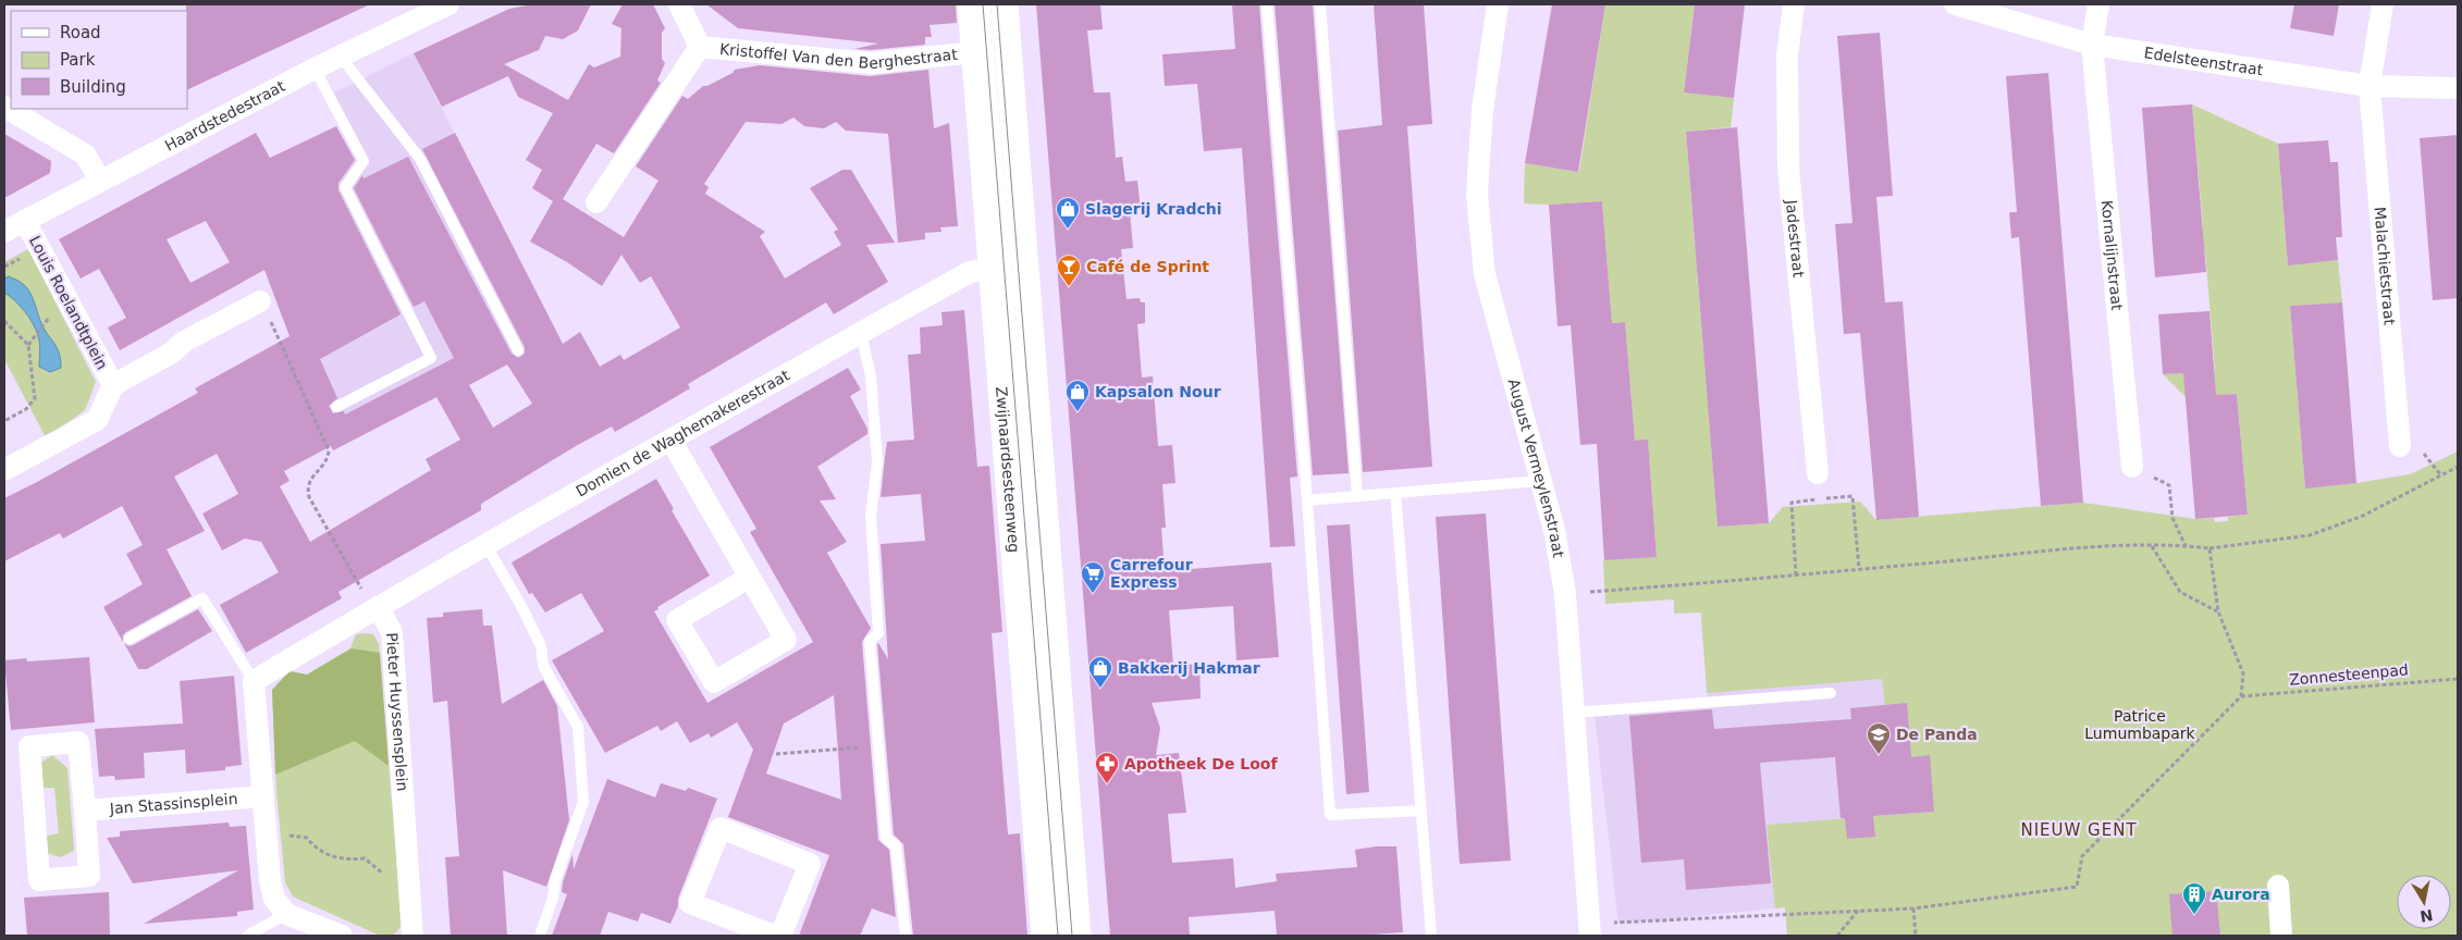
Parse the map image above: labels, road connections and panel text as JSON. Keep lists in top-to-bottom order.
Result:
{
  "streets": {
    "street": [
      "Kristoffel Van den Berghestraat",
      "Edelsteenstraat",
      "Haardstedestraat",
      "Jadestraat",
      "Kornalijnstraat",
      "Malachietstraat",
      "Louis Roelandtplein",
      "Domien de Waghemakerestraat",
      "August Vermeylenstraat",
      "Zwijnaardsesteenweg",
      "Pieter Huyssensplein",
      "Jan Stassinsplein"
    ],
    "path": ["Zonnesteenpad"]
  },
  "crossings": [
    ["Kristoffel Van den Berghestraat", "Zwijnaardsesteenweg"],
    ["Edelsteenstraat", "Kornalijnstraat"],
    ["Edelsteenstraat", "Malachietstraat"],
    ["Haardstedestraat", "Louis Roelandtplein"],
    ["Domien de Waghemakerestraat", "Zwijnaardsesteenweg"],
    ["Domien de Waghemakerestraat", "Pieter Huyssensplein"]
  ],
  "districts": ["NIEUW GENT"],
  "parks": ["Patrice Lumumbapark"],
  "places": {
    "shop": ["Slagerij Kradchi", "Kapsalon Nour", "Bakkerij Hakmar"],
    "bar": ["Café de Sprint"],
    "supermarket": ["Carrefour Express"],
    "school or university": ["De Panda"],
    "pharmacy": ["Apotheek De Loof"],
    "building": ["Aurora"]
  },
  "legend": ["Road", "Park", "Building"],
  "north": "bottom"
}
